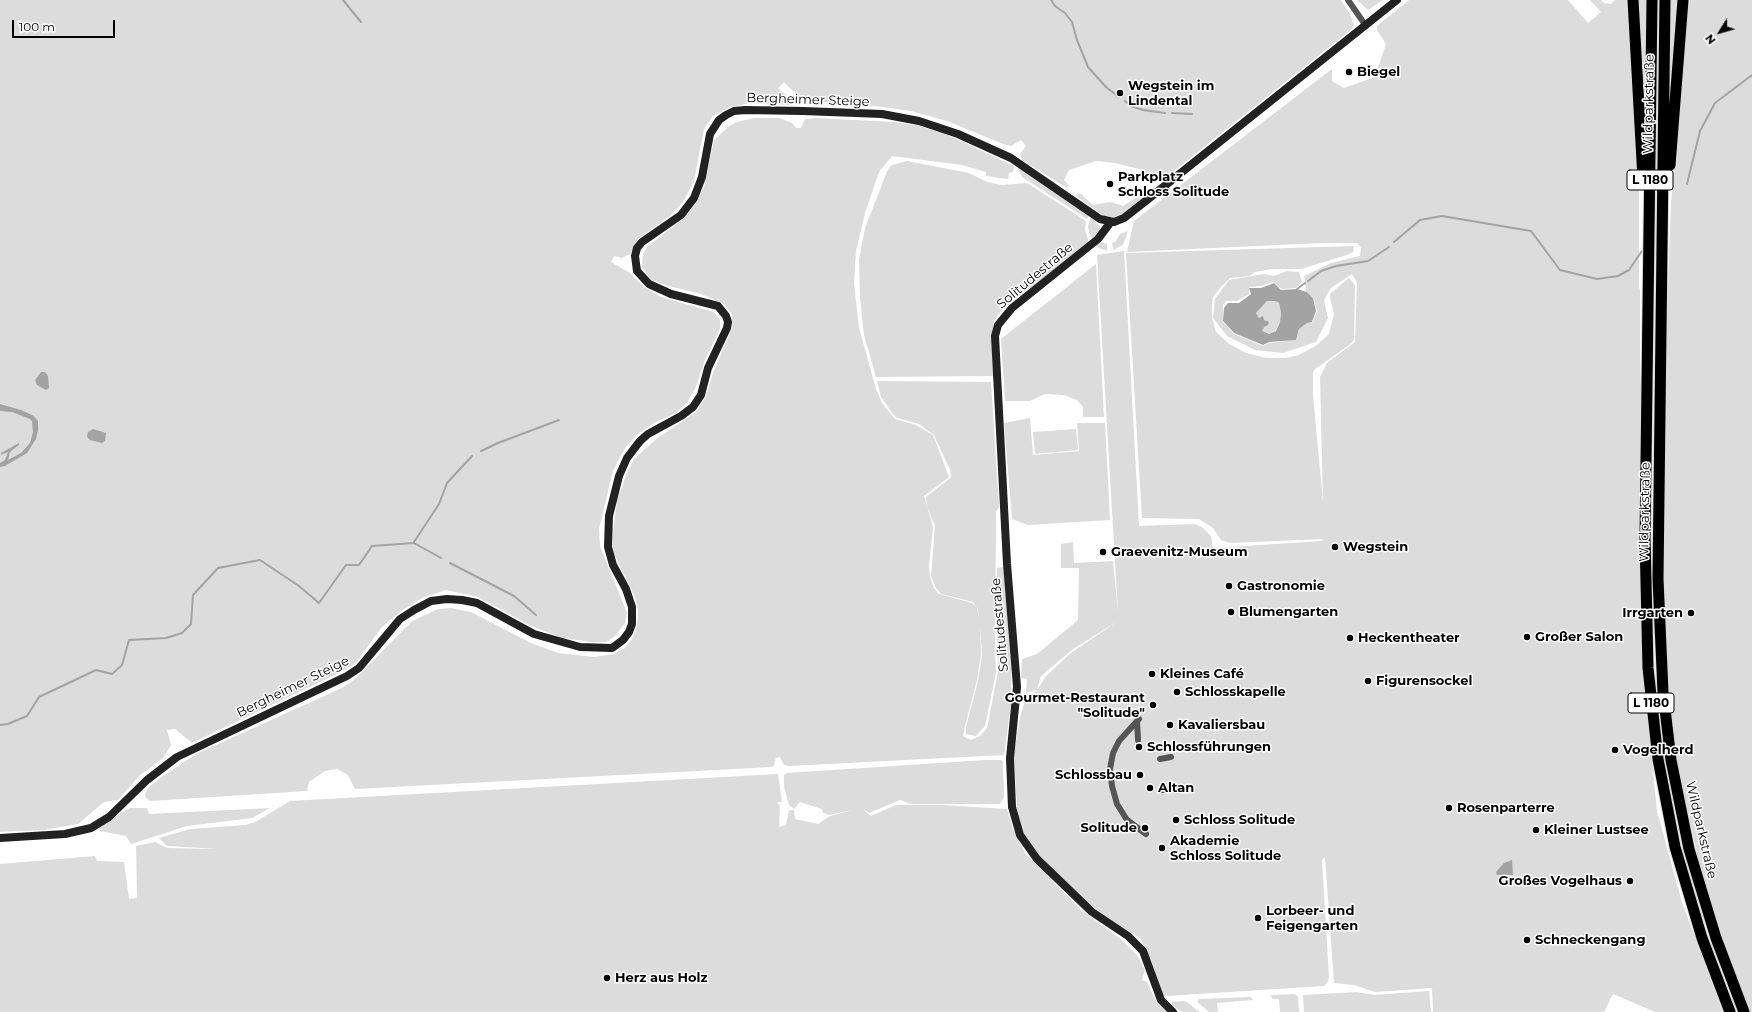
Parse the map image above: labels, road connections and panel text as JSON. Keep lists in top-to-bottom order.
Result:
{
  "streets": {
    "highway": ["Wildparkstraße", "L 1180"],
    "street": ["Bergheimer Steige", "Solitudestraße"]
  },
  "crossings": [
    ["Bergheimer Steige", "Solitudestraße"]
  ],
  "places": [
    "Biegel",
    "Wegstein im Lindental",
    "Parkplatz Schloss Solitude",
    "Wegstein",
    "Graevenitz-Museum",
    "Gastronomie",
    "Blumengarten",
    "Irrgarten",
    "Großer Salon",
    "Heckentheater",
    "Kleines Café",
    "Figurensockel",
    "Schlosskapelle",
    "Gourmet-Restaurant \"Solitude\"",
    "Kavaliersbau",
    "Schlossführungen",
    "Vogelherd",
    "Schlossbau",
    "Altan",
    "Rosenparterre",
    "Schloss Solitude",
    "Solitude",
    "Kleiner Lustsee",
    "Akademie Schloss Solitude",
    "Großes Vogelhaus",
    "Lorbeer- und Feigengarten",
    "Schneckengang",
    "Herz aus Holz"
  ],
  "scale_bar": "100 m",
  "north": "bottom left"
}
